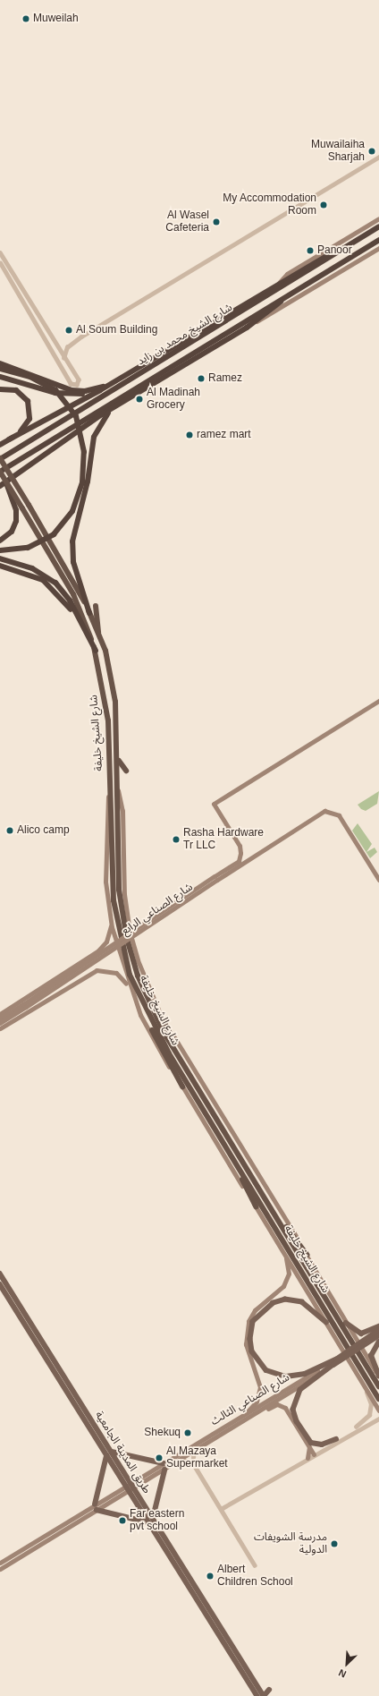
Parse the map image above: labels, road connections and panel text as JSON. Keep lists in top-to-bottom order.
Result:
{
  "streets": {
    "highway": ["شارع الشيخ محمد بن زايد", "شارع الشيخ خليفة"],
    "main road": ["شارع الصناعي الرابع", "شارع الصناعي الثالث", "طريق المدينة الجامعية"]
  },
  "crossings": [
    ["شارع الشيخ محمد بن زايد", "شارع الشيخ خليفة"],
    ["شارع الصناعي الثالث", "طريق المدينة الجامعية"]
  ],
  "places": [
    "Muweilah",
    "Muwailaiha Sharjah",
    "My Accommodation Room",
    "Al Wasel Cafeteria",
    "Panoor",
    "Al Soum Building",
    "Ramez",
    "Al Madinah Grocery",
    "ramez mart",
    "Alico camp",
    "Rasha Hardware Tr LLC",
    "Shekuq",
    "Al Mazaya Supermarket",
    "Far eastern pvt school",
    "مدرسة الشويفات الدولية",
    "Albert Children School"
  ],
  "north": "bottom left"
}
